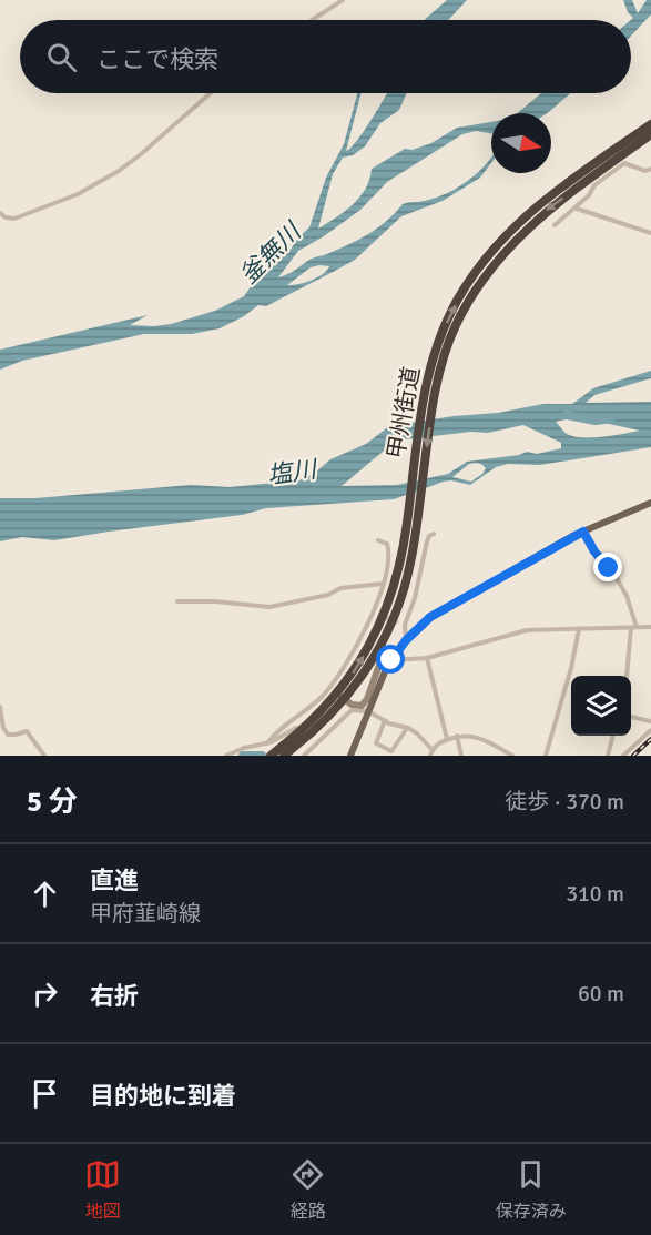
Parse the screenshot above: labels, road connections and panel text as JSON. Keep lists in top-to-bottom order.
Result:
{
  "streets": {
    "highway": ["甲州街道"]
  },
  "water": ["釜無川", "塩川"],
  "north": "right",
  "page": {
    "search": "ここで検索",
    "heading": ["5 分", "徒歩 · 370 m"],
    "list": [
      ["直進", "甲府韮崎線", "310 m"],
      ["右折", "60 m"],
      "目的地に到着"
    ],
    "nav": ["地図", "経路", "保存済み"]
  }
}
